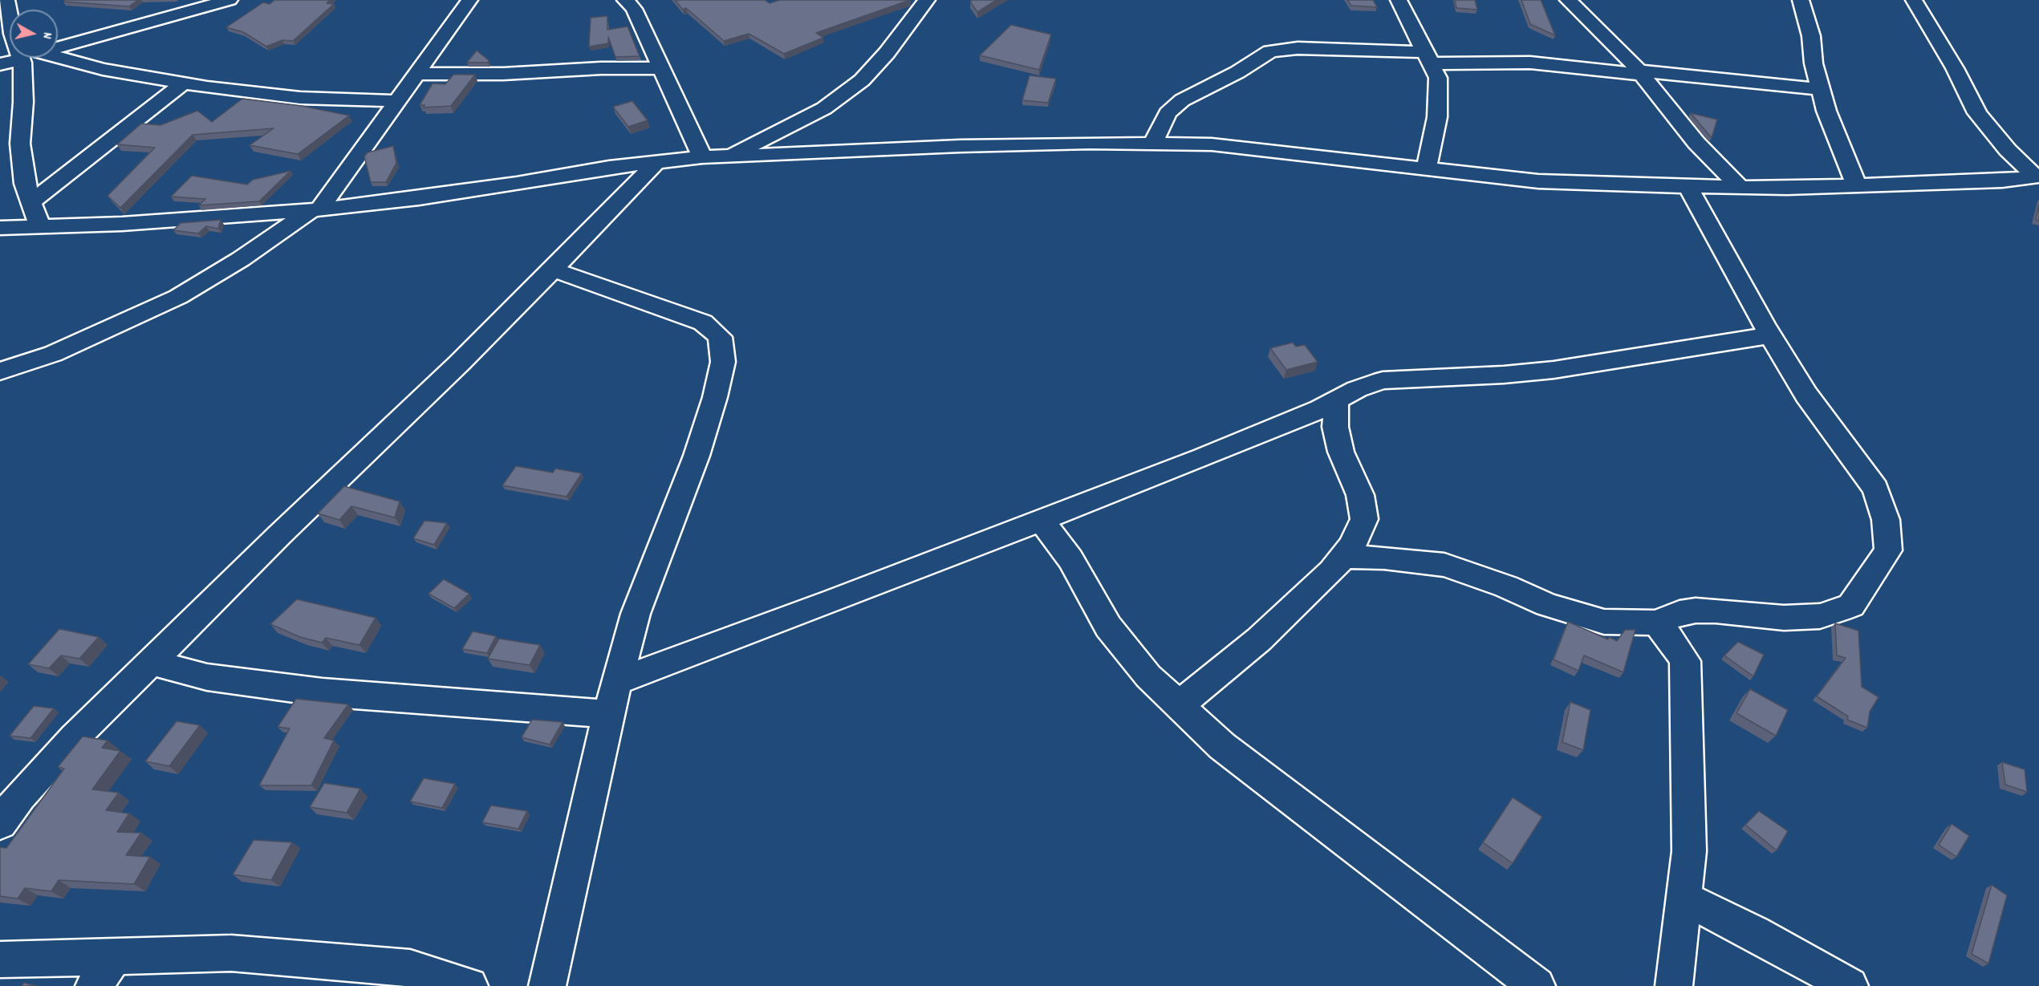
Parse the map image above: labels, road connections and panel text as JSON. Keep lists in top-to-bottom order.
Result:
{
  "north": "right"
}
